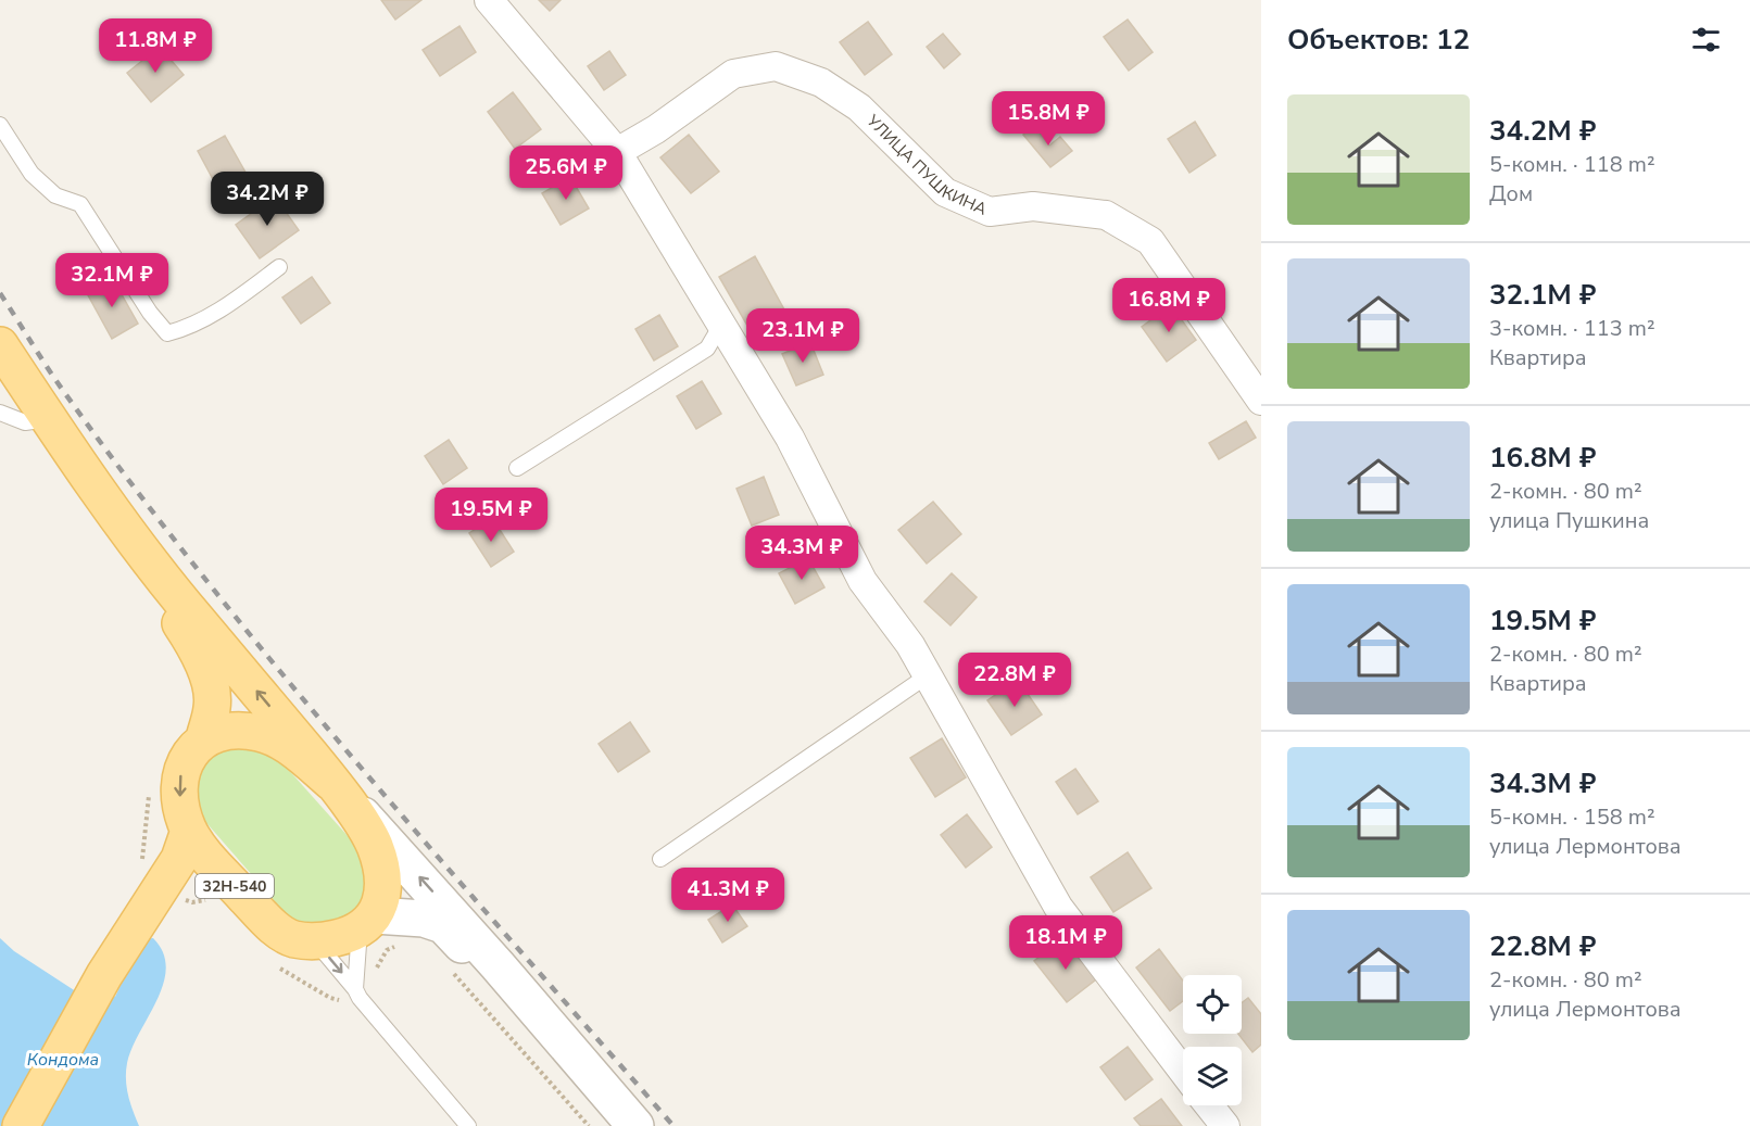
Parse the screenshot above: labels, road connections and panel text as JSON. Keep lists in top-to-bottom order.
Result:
{
  "streets": {
    "main road": ["32Н-540"],
    "street": ["УЛИЦА ПУШКИНА"]
  },
  "water": ["Кондома"],
  "page": {
    "heading": "Объектов: 12",
    "price": [
      "11.8M ₽",
      "15.8M ₽",
      "25.6M ₽",
      "34.2M ₽",
      "32.1M ₽",
      "16.8M ₽",
      "23.1M ₽",
      "19.5M ₽",
      "34.3M ₽",
      "22.8M ₽",
      "41.3M ₽",
      "18.1M ₽"
    ],
    "list": [
      {
        "name": "34.2M ₽",
        "note": "5-комн. · 118 m² · Дом"
      },
      {
        "name": "32.1M ₽",
        "note": "3-комн. · 113 m² · Квартира"
      },
      {
        "name": "16.8M ₽",
        "note": "2-комн. · 80 m² · улица Пушкина"
      },
      {
        "name": "19.5M ₽",
        "note": "2-комн. · 80 m² · Квартира"
      },
      {
        "name": "34.3M ₽",
        "note": "5-комн. · 158 m² · улица Лермонтова"
      },
      {
        "name": "22.8M ₽",
        "note": "2-комн. · 80 m² · улица Лермонтова"
      }
    ]
  }
}
